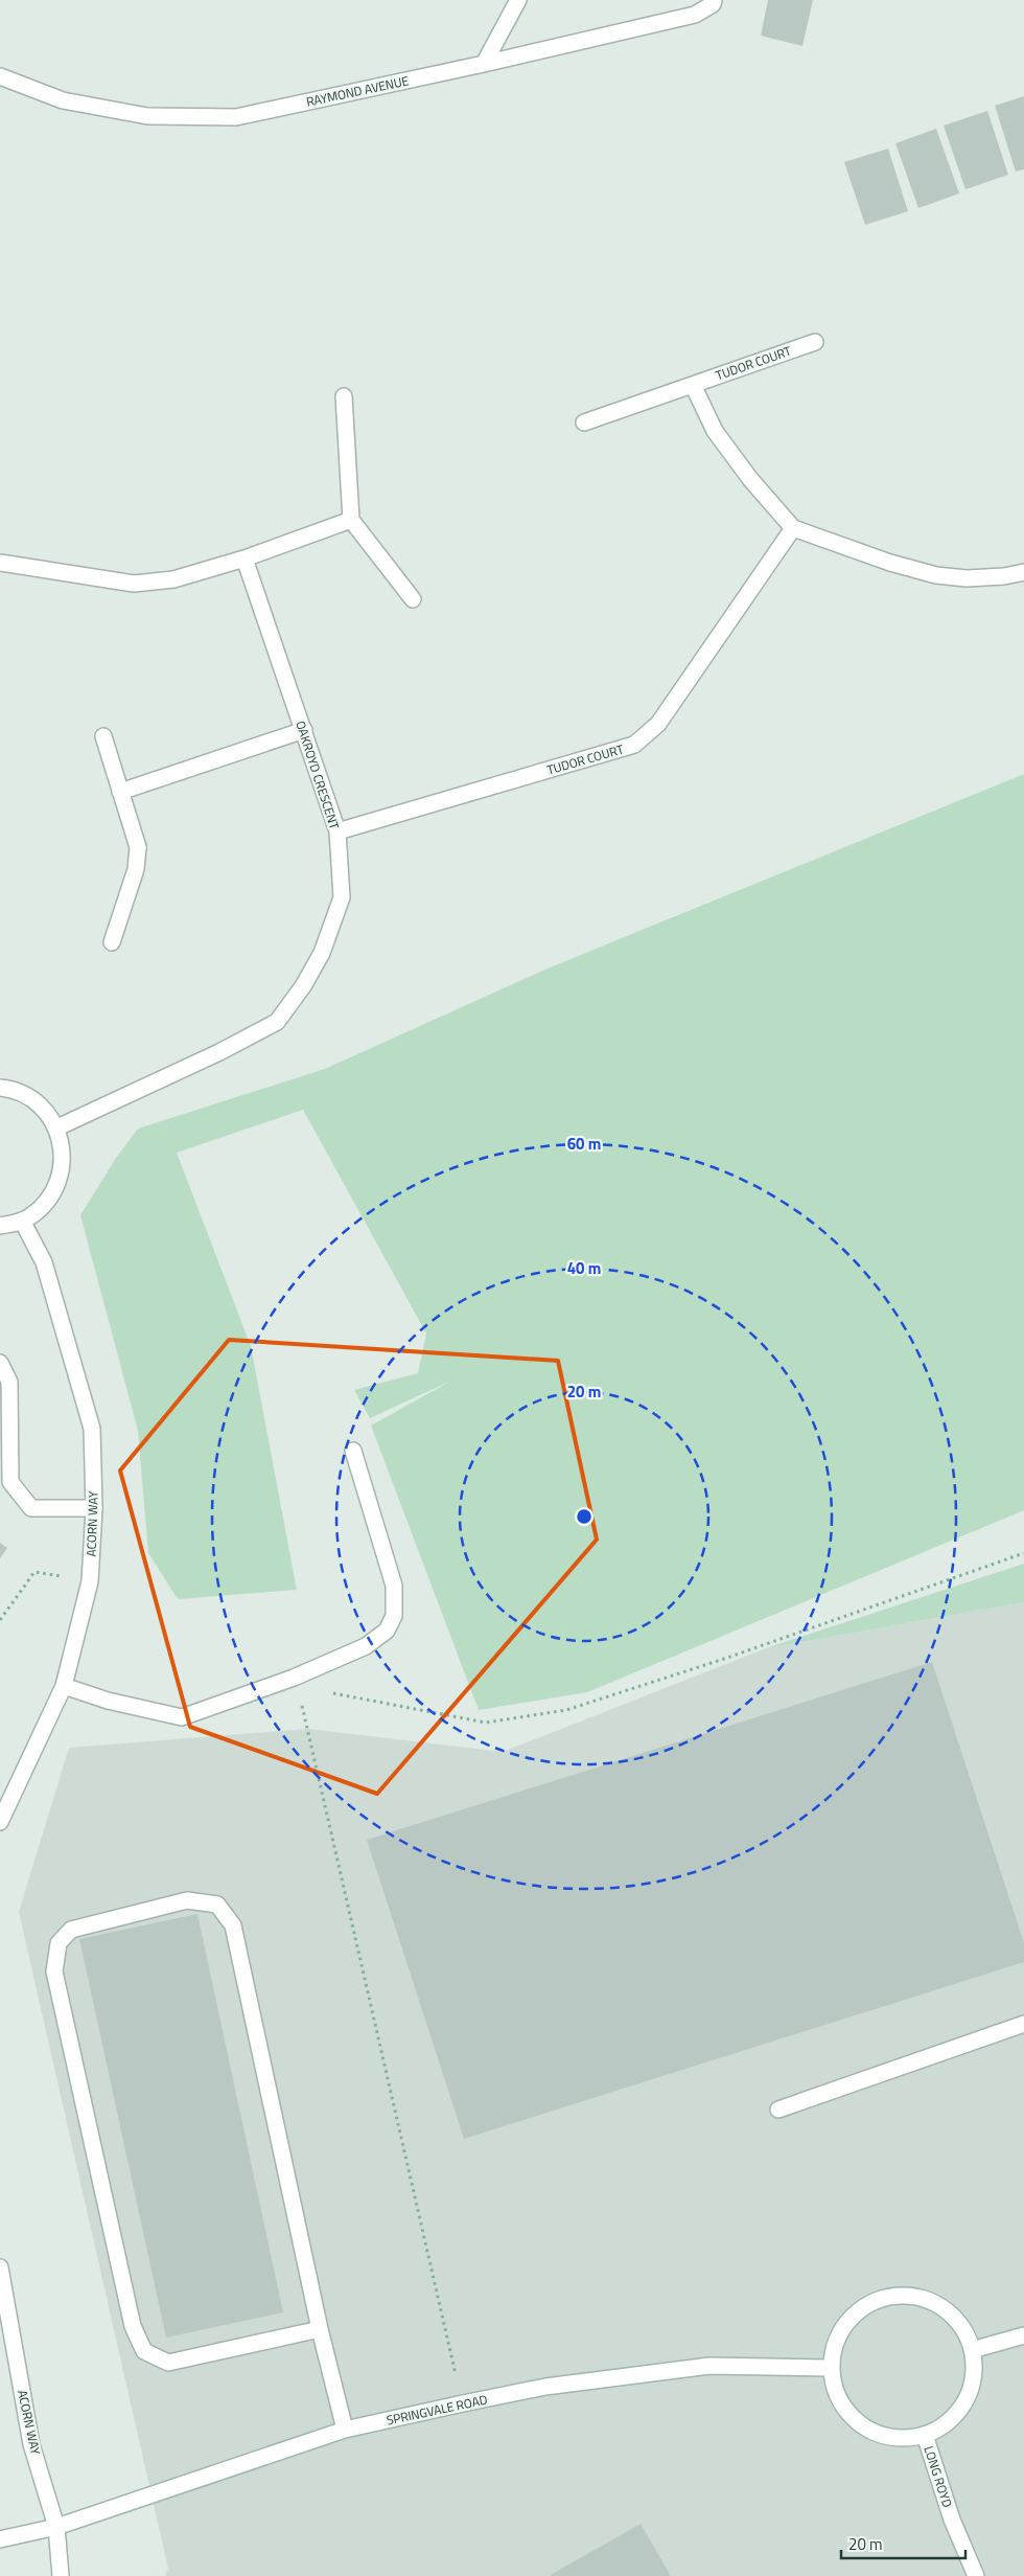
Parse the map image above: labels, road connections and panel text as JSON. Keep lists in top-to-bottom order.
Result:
{
  "streets": {
    "street": [
      "RAYMOND AVENUE",
      "TUDOR COURT",
      "OAKROYD CRESCENT",
      "ACORN WAY",
      "SPRINGVALE ROAD",
      "LONG ROYD"
    ]
  },
  "crossings": [
    ["TUDOR COURT", "OAKROYD CRESCENT"],
    ["ACORN WAY", "SPRINGVALE ROAD"],
    ["SPRINGVALE ROAD", "LONG ROYD"]
  ],
  "scale_bar": "20 m",
  "rings": ["60 m", "40 m", "20 m"]
}
